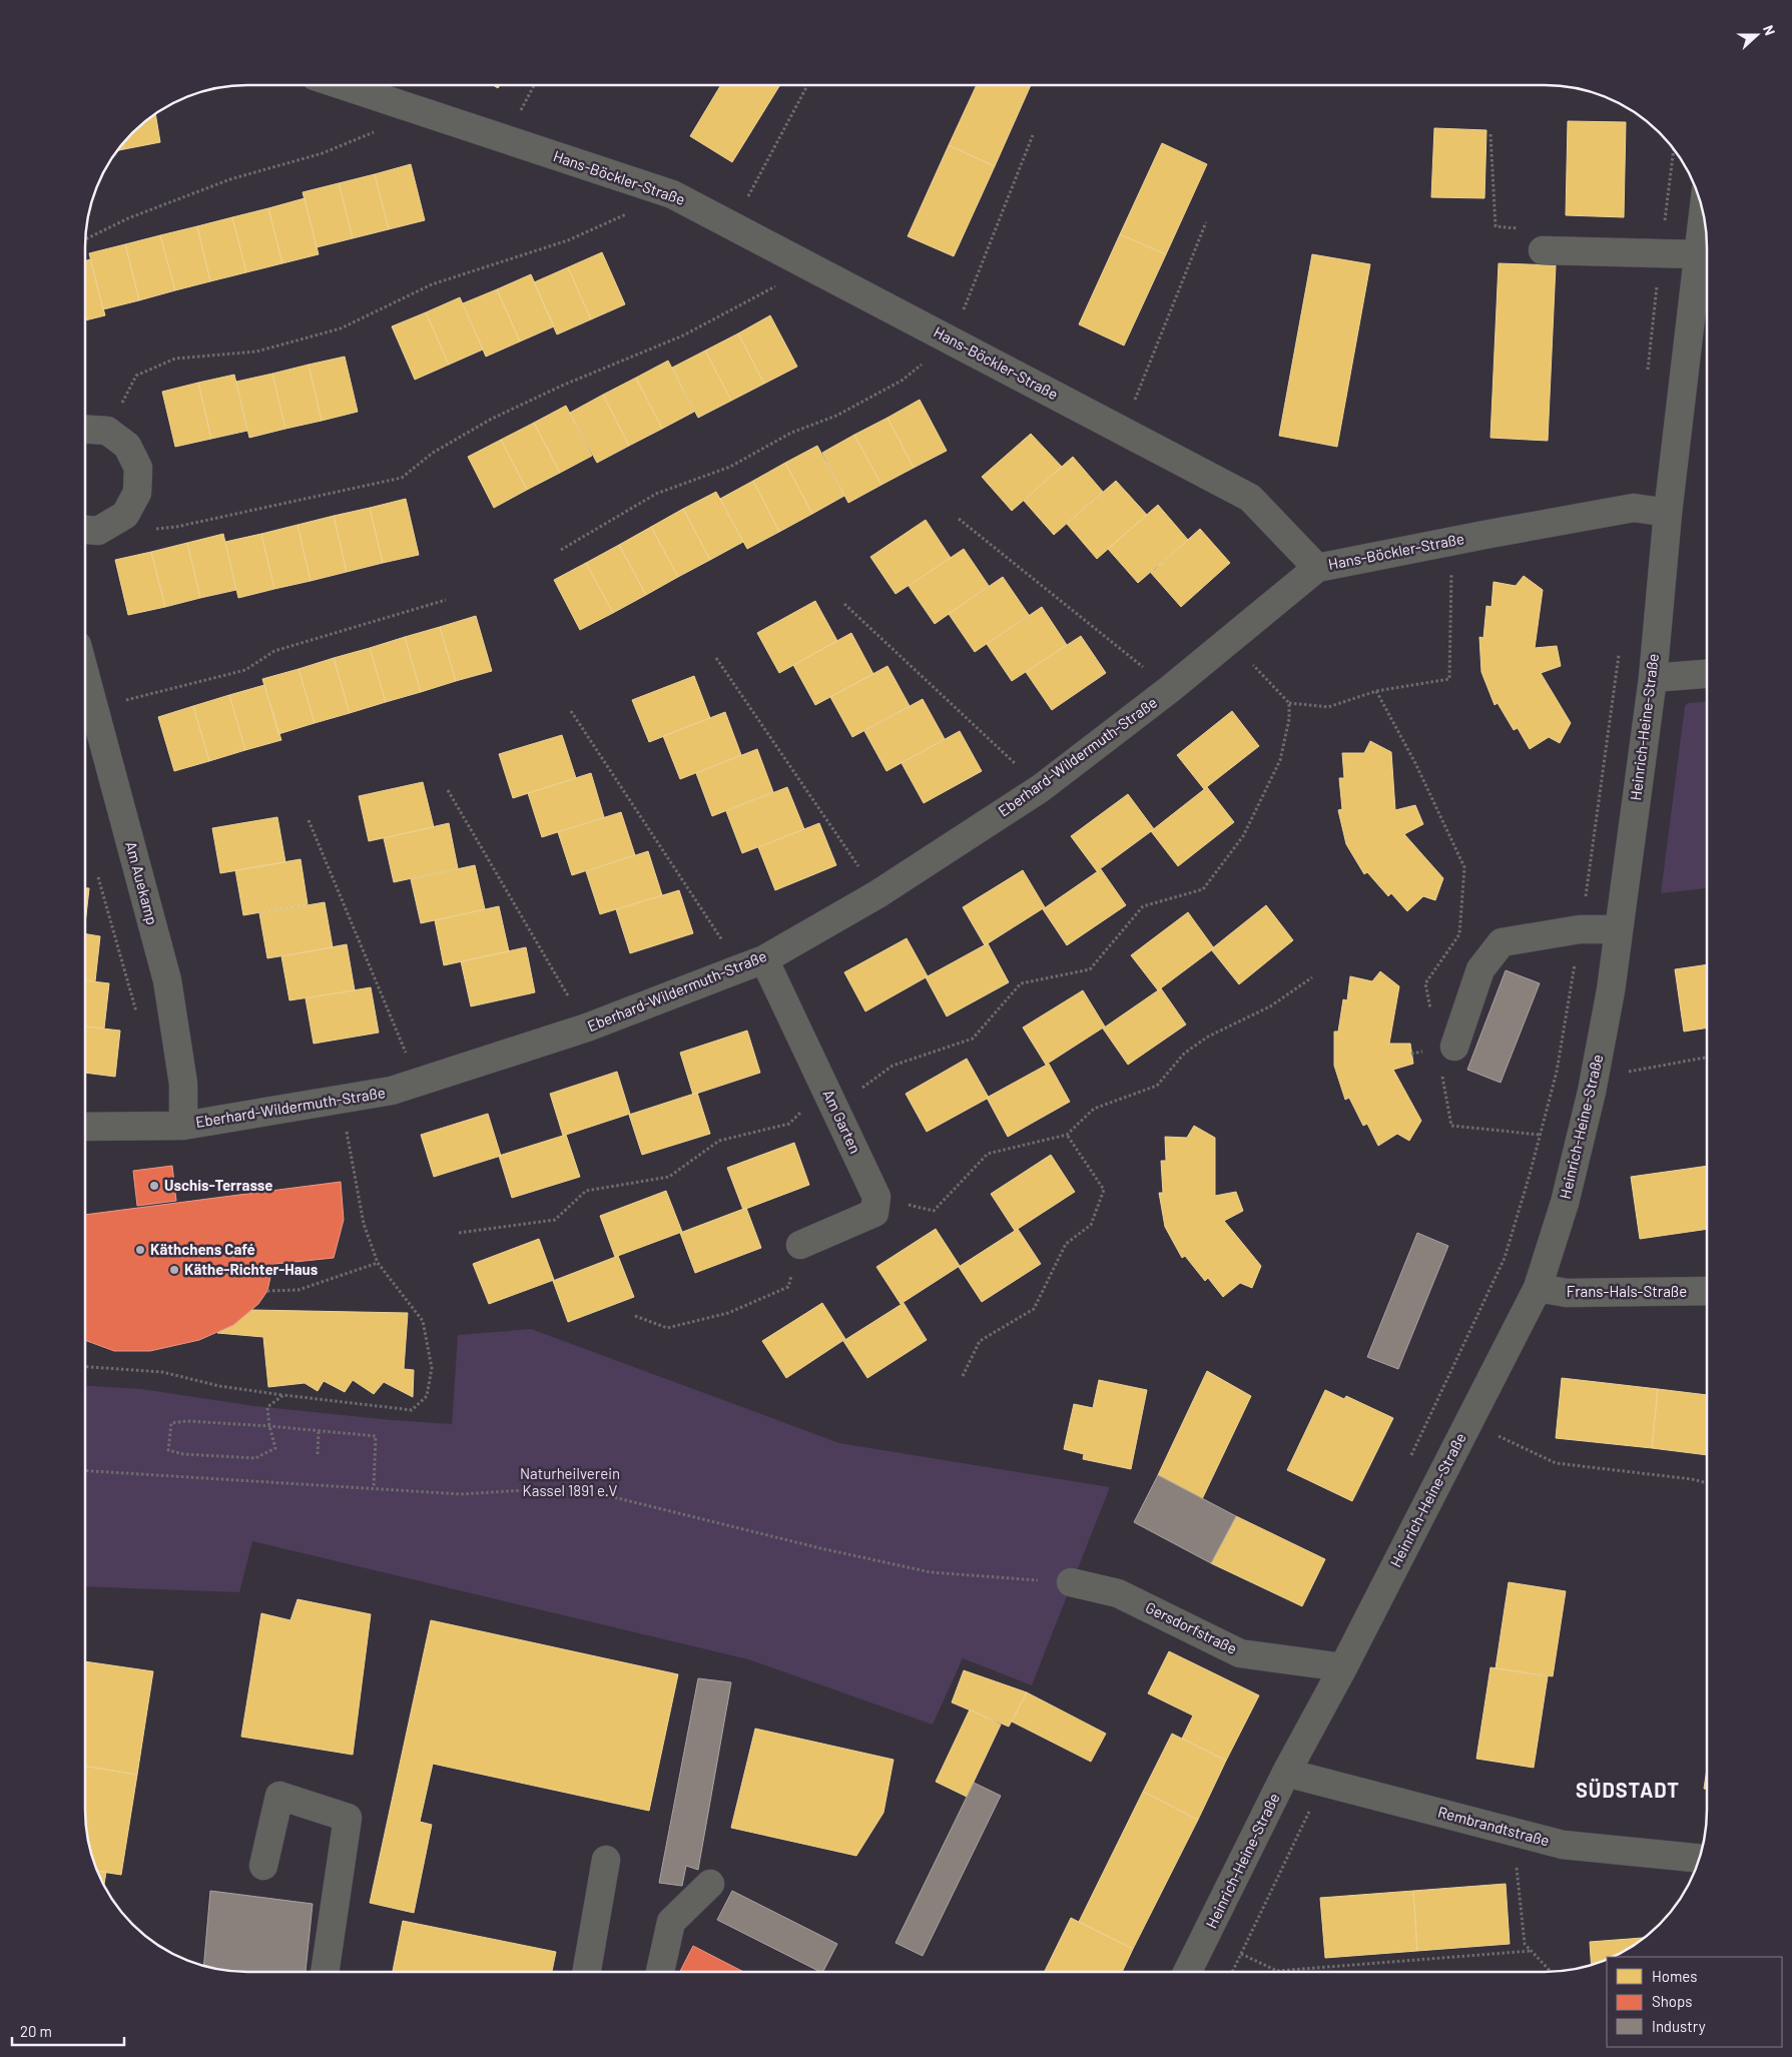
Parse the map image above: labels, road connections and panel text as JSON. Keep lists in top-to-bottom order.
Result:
{
  "streets": {
    "street": [
      "Hans-Böckler-Straße",
      "Heinrich-Heine-Straße",
      "Eberhard-Wildermuth-Straße",
      "Am Auekamp",
      "Am Garten",
      "Frans-Hals-Straße",
      "Gersdorfstraße",
      "Rembrandtstraße"
    ]
  },
  "crossings": [
    ["Hans-Böckler-Straße", "Heinrich-Heine-Straße"],
    ["Hans-Böckler-Straße", "Eberhard-Wildermuth-Straße"],
    ["Heinrich-Heine-Straße", "Frans-Hals-Straße"],
    ["Heinrich-Heine-Straße", "Gersdorfstraße"],
    ["Heinrich-Heine-Straße", "Rembrandtstraße"],
    ["Eberhard-Wildermuth-Straße", "Am Auekamp"],
    ["Eberhard-Wildermuth-Straße", "Am Garten"]
  ],
  "districts": ["SÜDSTADT"],
  "parks": ["Naturheilverein Kassel 1891 e.V"],
  "places": ["Uschis-Terrasse", "Käthchens Café", "Käthe-Richter-Haus"],
  "legend": ["Homes", "Shops", "Industry"],
  "scale_bar": "20 m",
  "north": "right"
}
